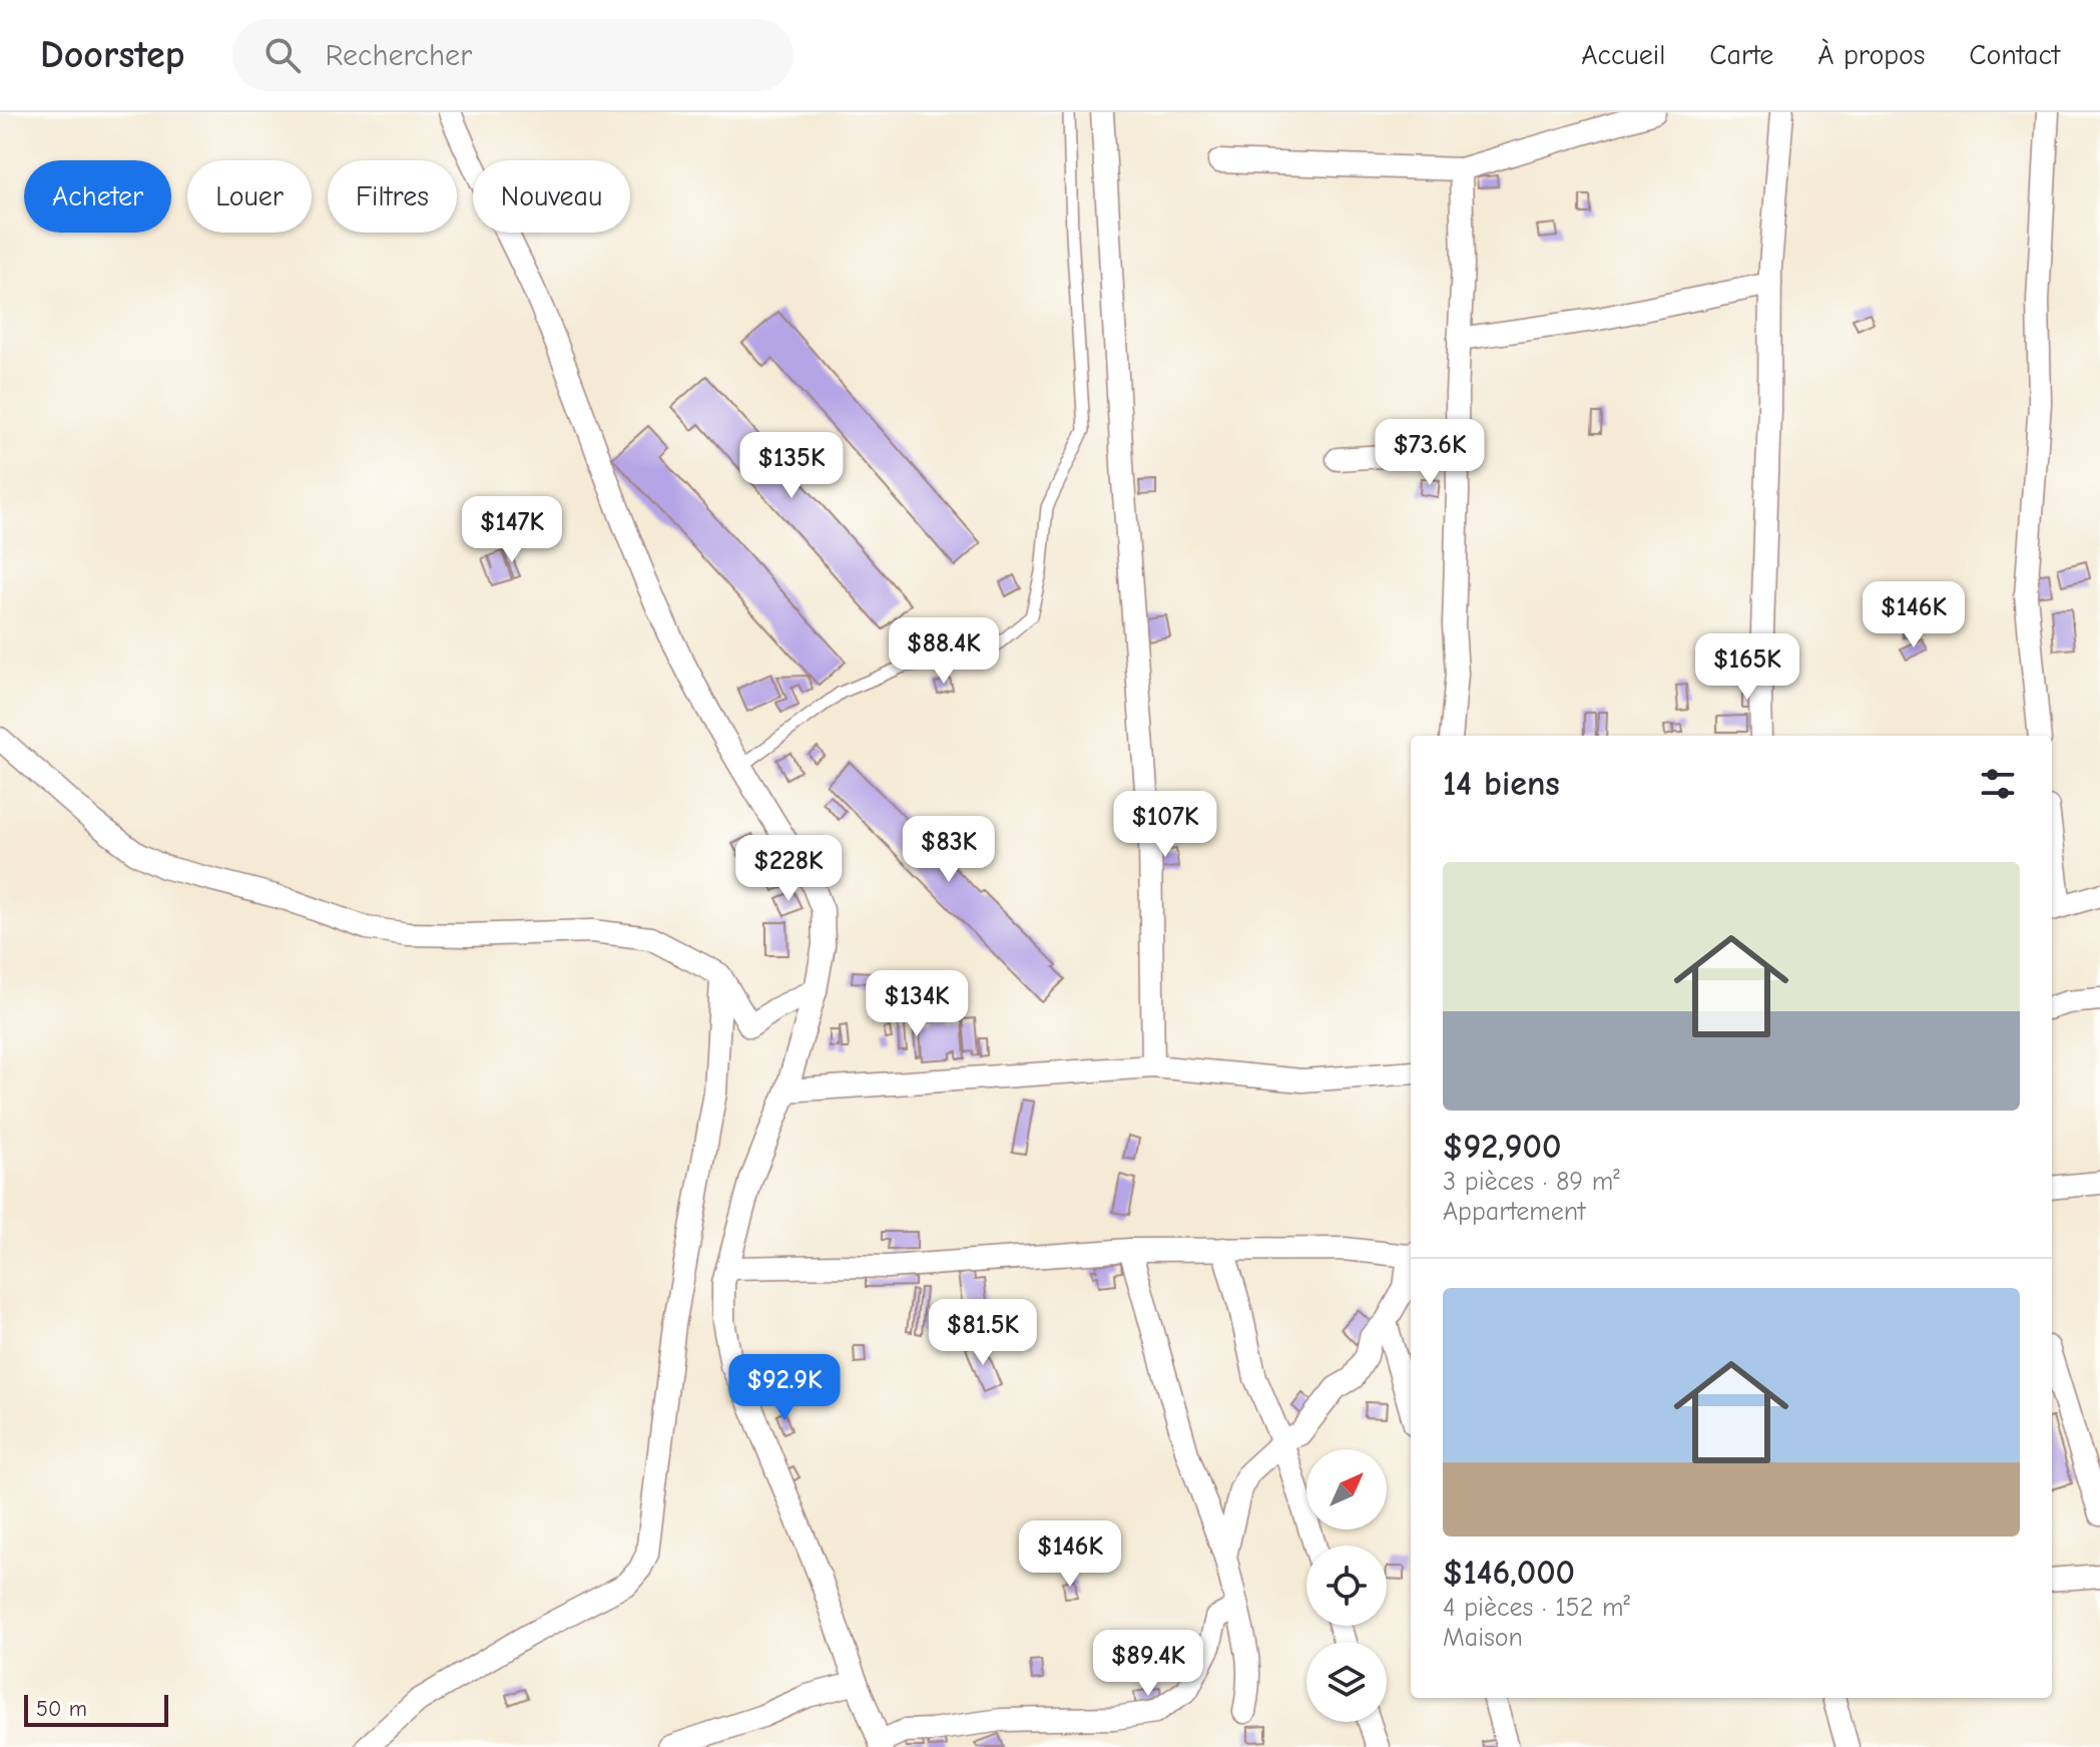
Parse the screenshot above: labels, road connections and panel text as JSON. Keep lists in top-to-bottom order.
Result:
{
  "scale_bar": "50 m",
  "north": "top right",
  "page": {
    "header": "Doorstep",
    "search": "Rechercher",
    "nav": [
      "Accueil",
      "Carte",
      "À propos",
      "Contact"
    ],
    "chip": [
      "Acheter",
      "Louer",
      "Filtres",
      "Nouveau"
    ],
    "price": [
      "$73.6K",
      "$135K",
      "$147K",
      "$146K",
      "$88.4K",
      "$165K",
      "$107K",
      "$83K",
      "$228K",
      "$134K",
      "$81.5K",
      "$92.9K",
      "$146K",
      "$89.4K"
    ],
    "heading": "14 biens",
    "list": [
      {
        "name": "$92,900",
        "note": "3 pièces · 89 m² · Appartement"
      },
      {
        "name": "$146,000",
        "note": "4 pièces · 152 m² · Maison"
      }
    ],
    "scale": "50 m"
  }
}
